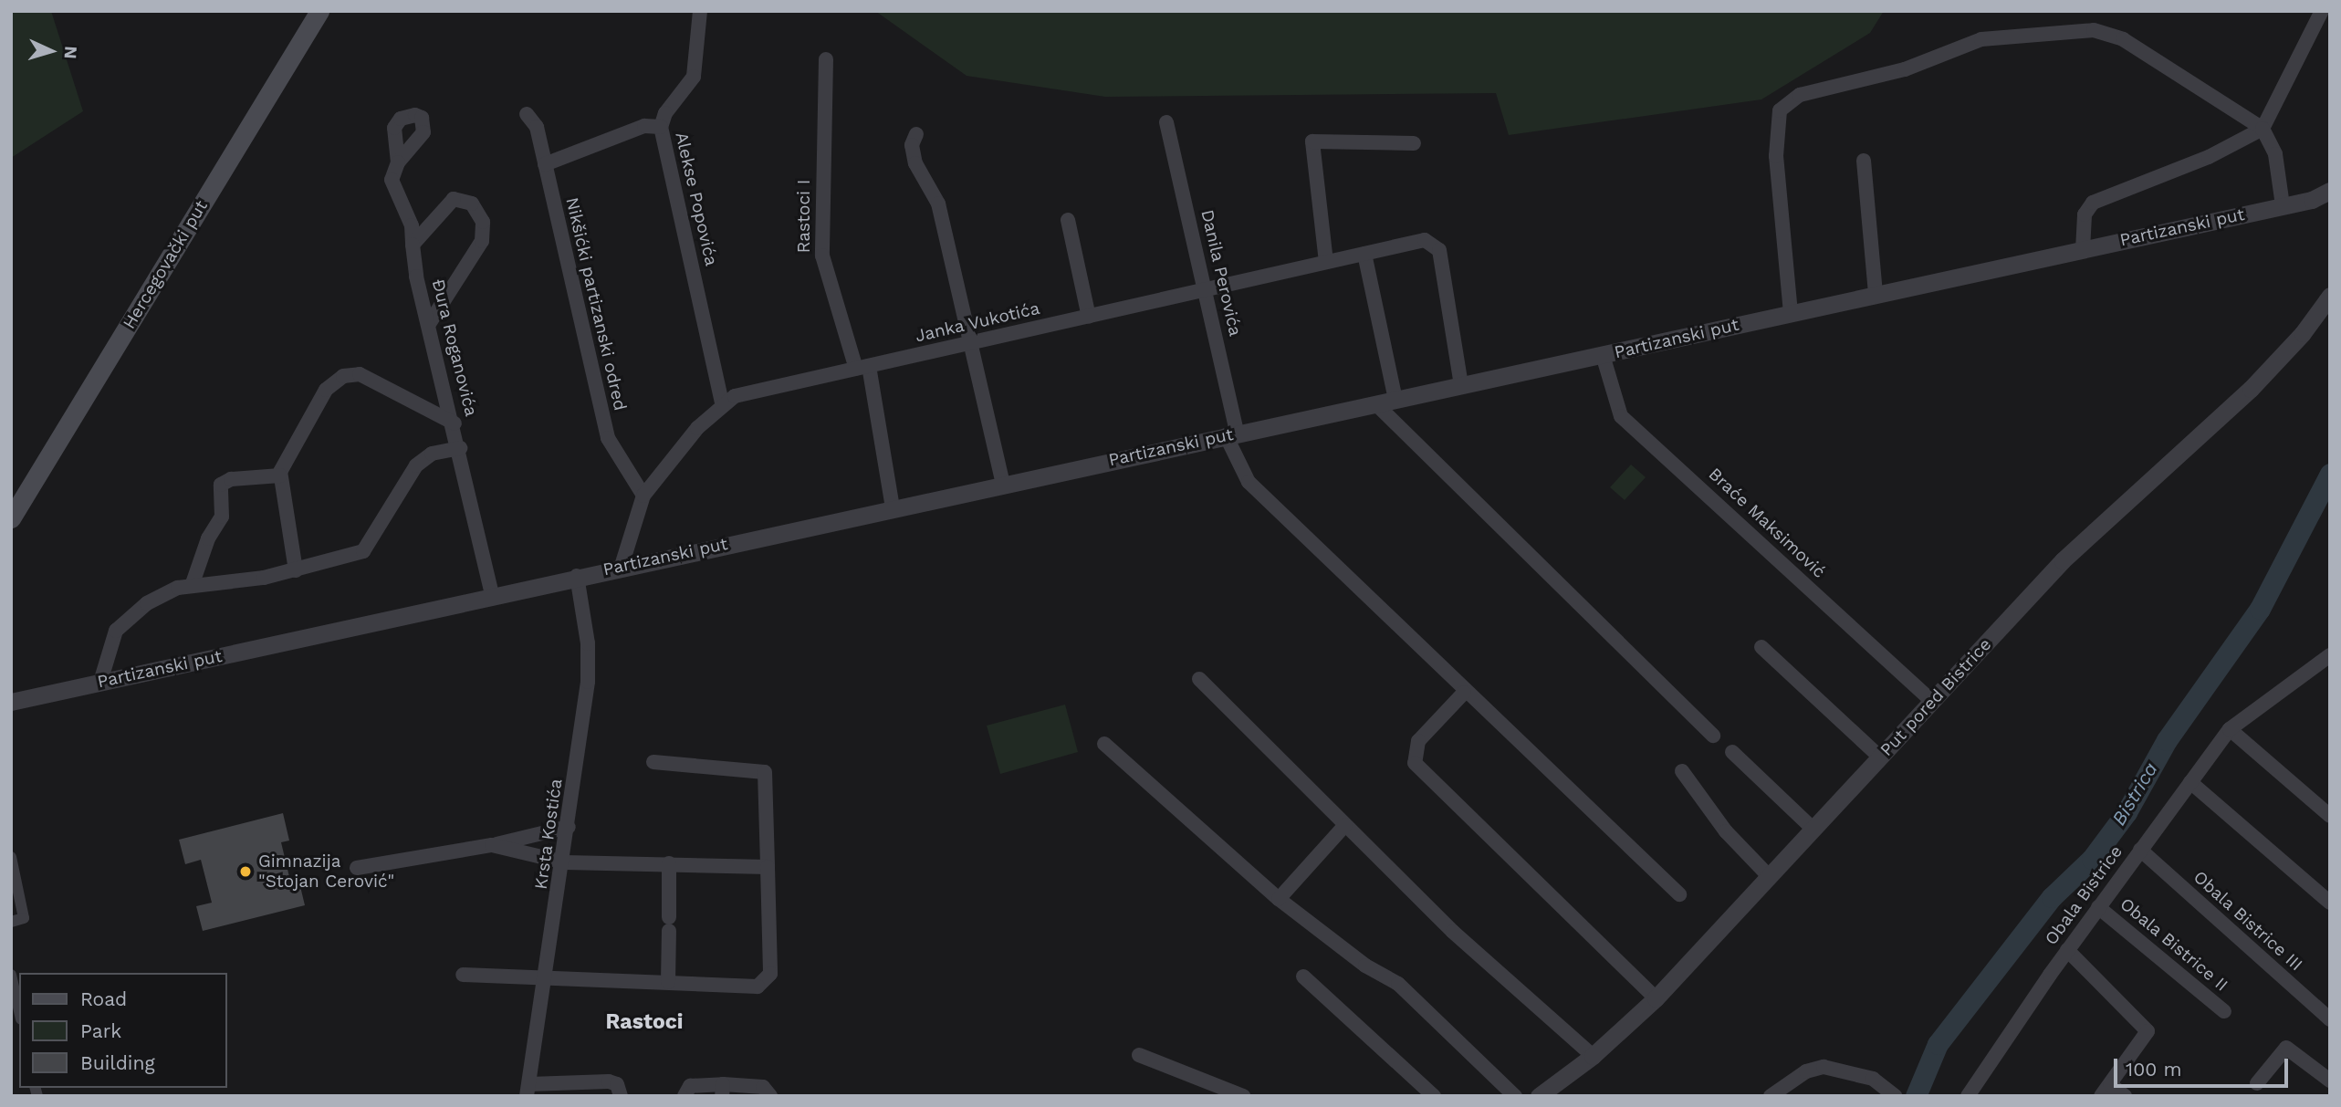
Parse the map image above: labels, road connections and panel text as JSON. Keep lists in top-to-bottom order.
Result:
{
  "streets": {
    "main road": ["Hercegovački put"],
    "street": [
      "Alekse Popovića",
      "Rastoci I",
      "Partizanski put",
      "Danila Perovića",
      "Nikšićki partizanski odred",
      "Janka Vukotića",
      "Đura Roganovića",
      "Braće Maksimović",
      "Put pored Bistrice",
      "Krsta Kostića",
      "Obala Bistrice",
      "Obala Bistrice III",
      "Obala Bistrice II"
    ]
  },
  "crossings": [
    ["Alekse Popovića", "Janka Vukotića"],
    ["Rastoci I", "Partizanski put"],
    ["Rastoci I", "Janka Vukotića"],
    ["Partizanski put", "Danila Perovića"],
    ["Partizanski put", "Janka Vukotića"],
    ["Partizanski put", "Đura Roganovića"],
    ["Partizanski put", "Braće Maksimović"],
    ["Partizanski put", "Krsta Kostića"],
    ["Danila Perovića", "Janka Vukotića"],
    ["Nikšićki partizanski odred", "Janka Vukotića"],
    ["Braće Maksimović", "Put pored Bistrice"],
    ["Obala Bistrice", "Obala Bistrice III"],
    ["Obala Bistrice", "Obala Bistrice II"]
  ],
  "districts": ["Rastoci"],
  "water": ["Bistrica"],
  "places": ["Gimnazija \"Stojan Cerović\""],
  "legend": ["Road", "Park", "Building"],
  "scale_bar": "100 m",
  "north": "right"
}
